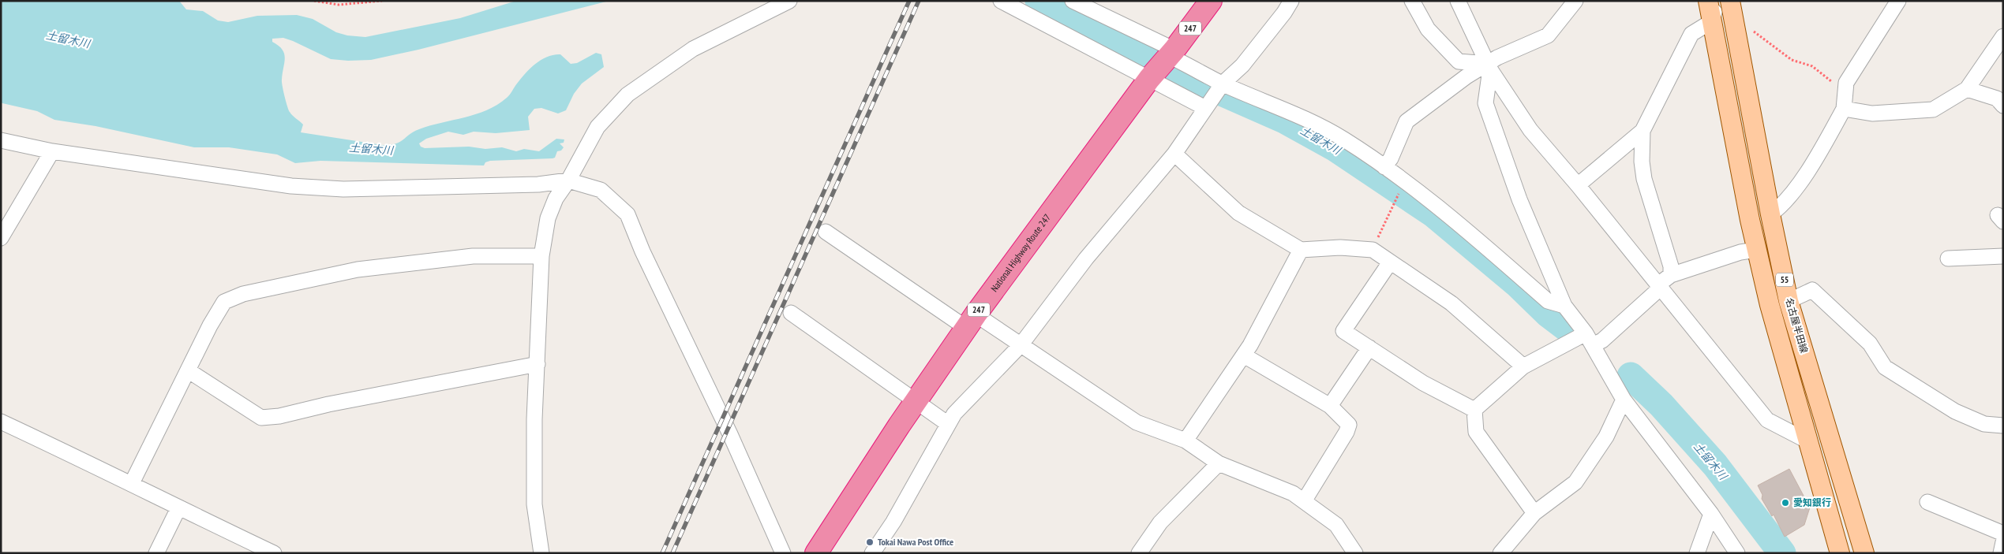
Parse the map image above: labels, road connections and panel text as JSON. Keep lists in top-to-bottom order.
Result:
{
  "streets": {
    "highway": ["247", "National Highway Route 247"],
    "main road": ["55", "名古屋半田線"]
  },
  "water": ["土留木川"],
  "places": ["愛知銀行", "Tokai Nawa Post Office"]
}
